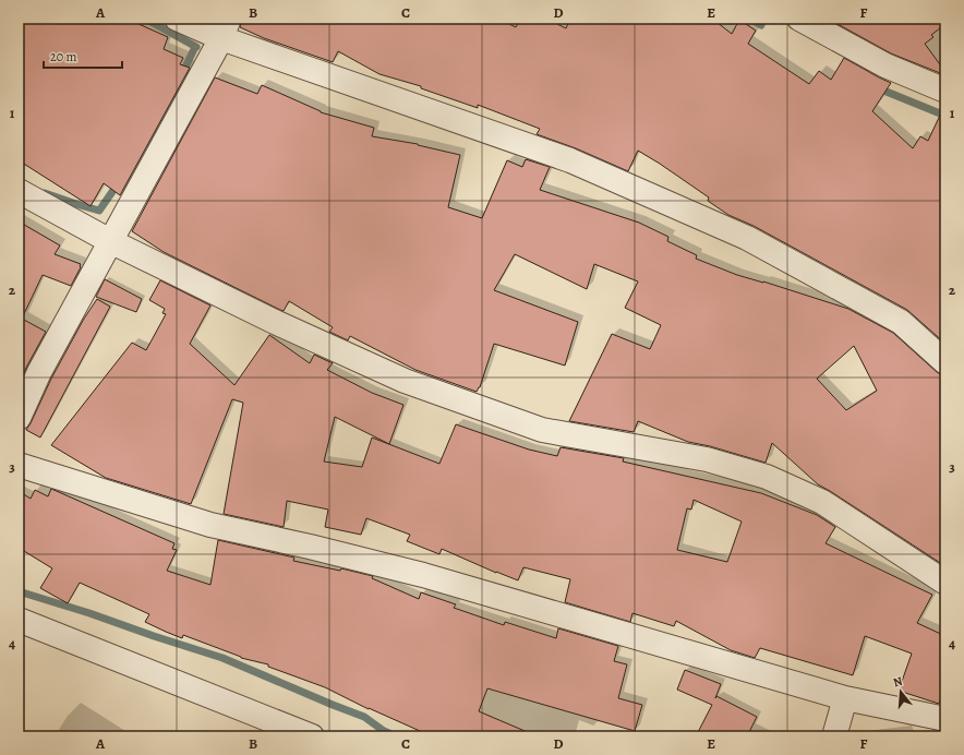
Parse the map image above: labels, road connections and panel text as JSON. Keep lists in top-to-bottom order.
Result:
{
  "scale_bar": "20 m",
  "north": "top",
  "grid": {
    "columns": [
      "A",
      "B",
      "C",
      "D",
      "E",
      "F"
    ],
    "rows": [
      "1",
      "2",
      "3",
      "4"
    ]
  }
}
